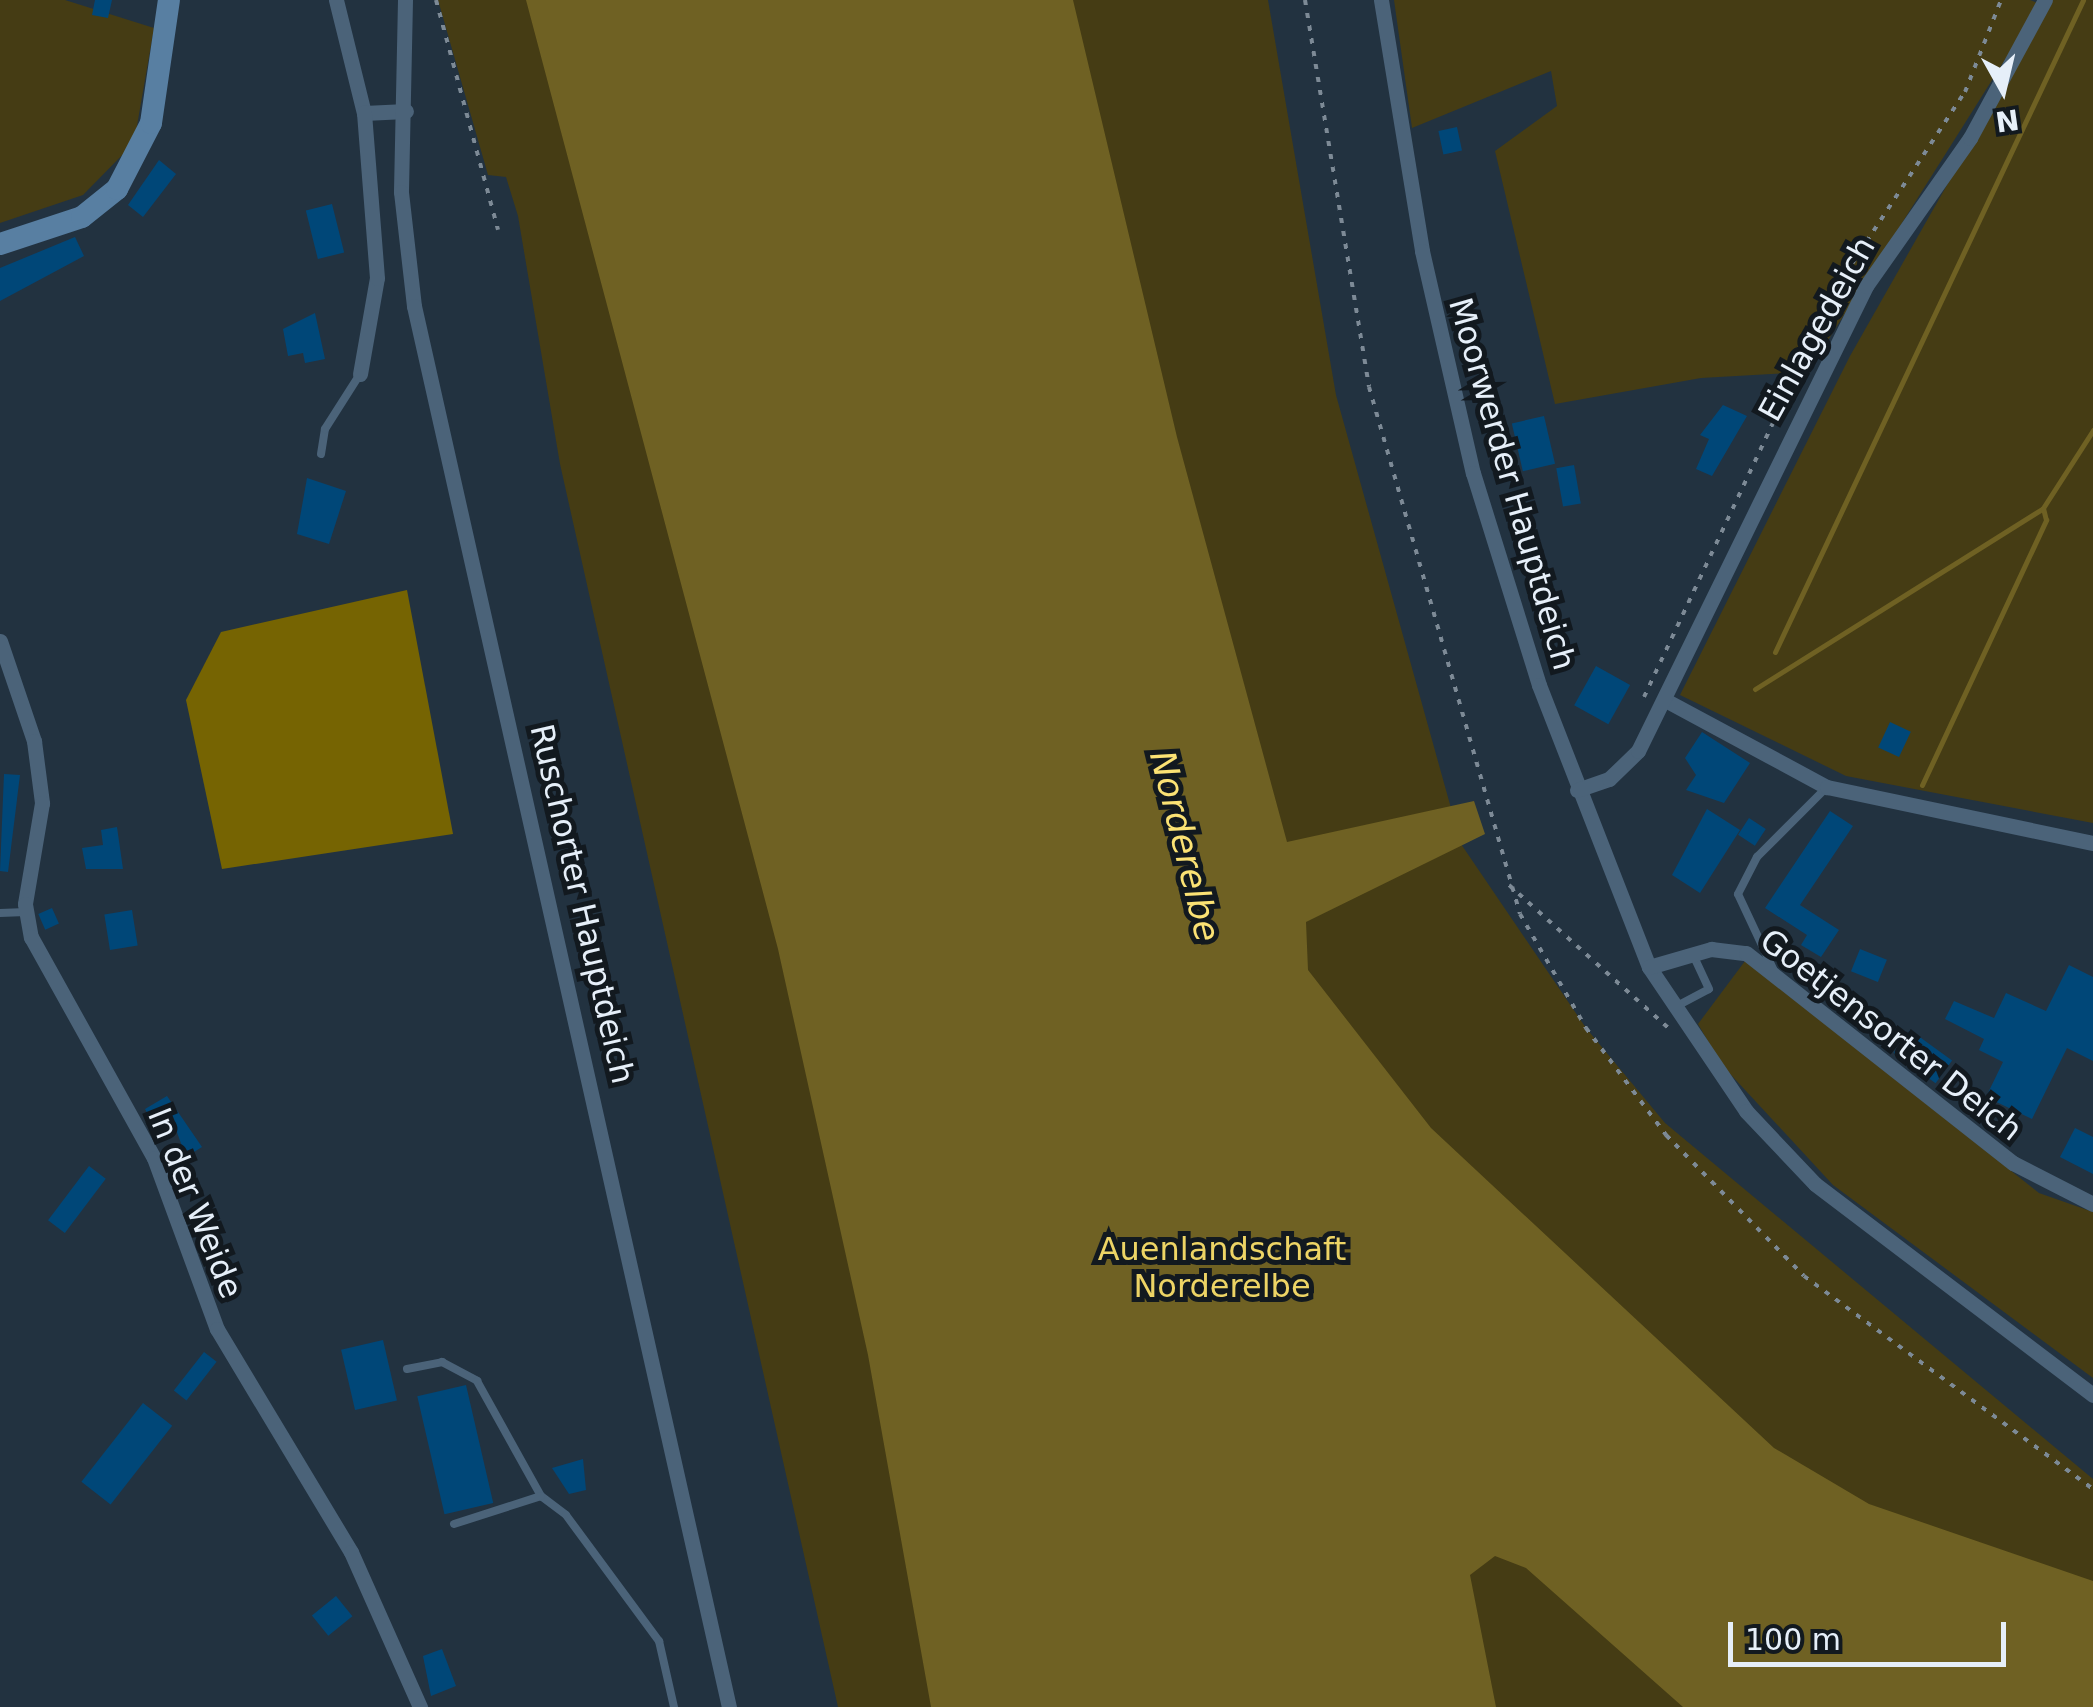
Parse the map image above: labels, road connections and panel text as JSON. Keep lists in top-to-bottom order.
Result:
{
  "streets": {
    "street": [
      "Einlagedeich",
      "Moorwerder Hauptdeich",
      "Ruschorter Hauptdeich",
      "Goetjensorter Deich",
      "In der Weide"
    ]
  },
  "crossings": [
    ["Einlagedeich", "Moorwerder Hauptdeich"],
    ["Moorwerder Hauptdeich", "Goetjensorter Deich"]
  ],
  "water": ["Norderelbe"],
  "parks": ["Auenlandschaft Norderelbe"],
  "scale_bar": "100 m",
  "north": "bottom"
}
